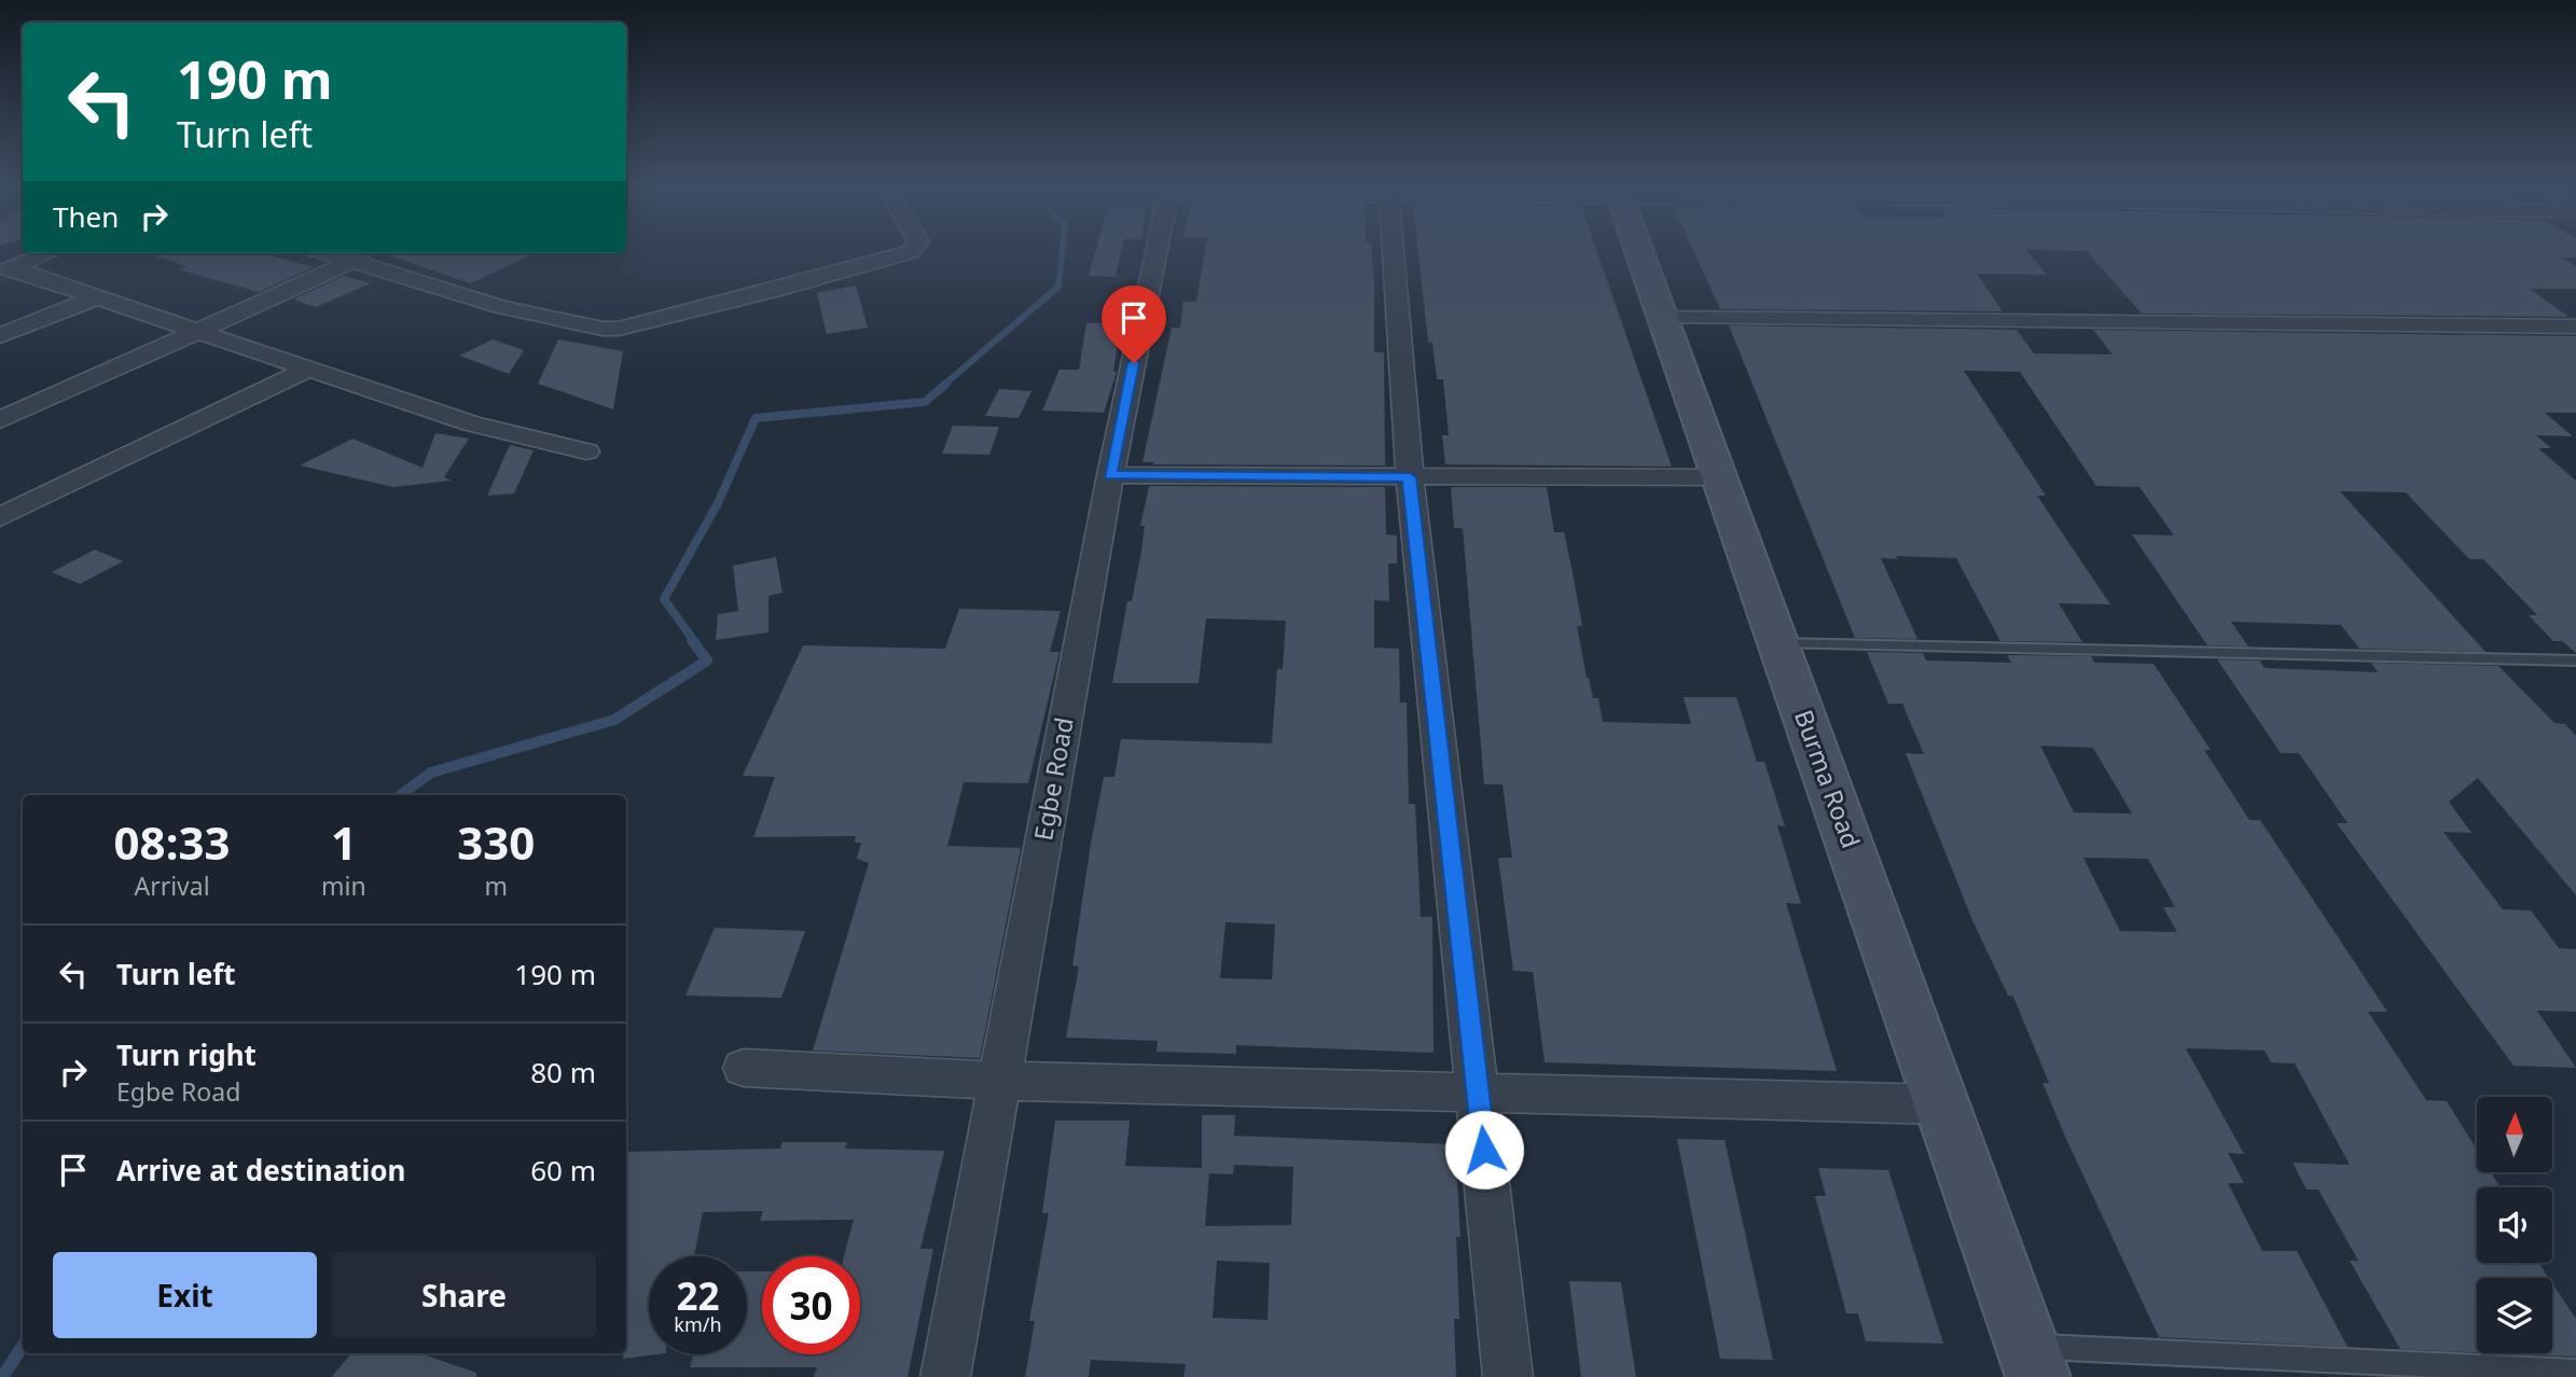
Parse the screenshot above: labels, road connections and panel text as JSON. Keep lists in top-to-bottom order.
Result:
{
  "streets": {
    "street": ["Egbe Road", "Burma Road"]
  },
  "north": "top",
  "page": {
    "turn": ["190 m", "Turn left"],
    "then": "Then",
    "eta": [
      "08:33",
      "Arrival",
      "1",
      "min",
      "330",
      "m"
    ],
    "list": [
      {
        "name": "Turn left",
        "value": "190 m"
      },
      {
        "name": "Turn right",
        "note": "Egbe Road",
        "value": "80 m"
      },
      {
        "name": "Arrive at destination",
        "value": "60 m"
      }
    ],
    "buttons": ["Exit", "Share"],
    "speed": "22 km/h",
    "limit": "30"
  }
}
